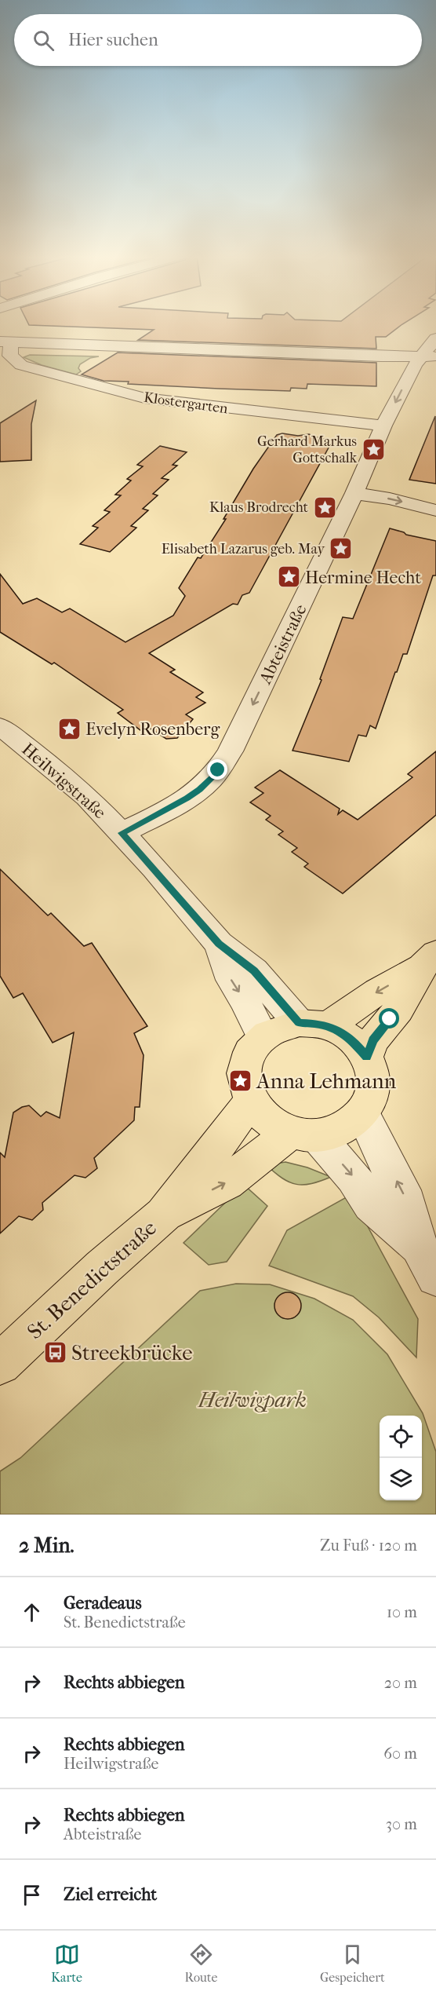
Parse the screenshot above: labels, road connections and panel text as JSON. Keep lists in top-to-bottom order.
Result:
{
  "streets": {
    "main road": ["St. Benedictstraße"],
    "street": ["Klostergarten", "Abteistraße", "Heilwigstraße"]
  },
  "crossings": [
    ["Klostergarten", "Abteistraße"],
    ["Abteistraße", "Heilwigstraße"],
    ["Heilwigstraße", "St. Benedictstraße"]
  ],
  "one_way": ["Abteistraße"],
  "parks": ["Heilwigpark"],
  "places": {
    "place": [
      "Gerhard Markus Gottschalk",
      "Klaus Brodrecht",
      "Elisabeth Lazarus geb. May",
      "Hermine Hecht",
      "Evelyn Rosenberg",
      "Anna Lehmann"
    ],
    "bus stop": ["Streekbrücke"]
  },
  "page": {
    "search": "Hier suchen",
    "heading": ["2 Min.", "Zu Fuß · 120 m"],
    "list": [
      ["Geradeaus", "St. Benedictstraße", "10 m"],
      ["Rechts abbiegen", "20 m"],
      ["Rechts abbiegen", "Heilwigstraße", "60 m"],
      ["Rechts abbiegen", "Abteistraße", "30 m"],
      "Ziel erreicht"
    ],
    "nav": ["Karte", "Route", "Gespeichert"]
  }
}
